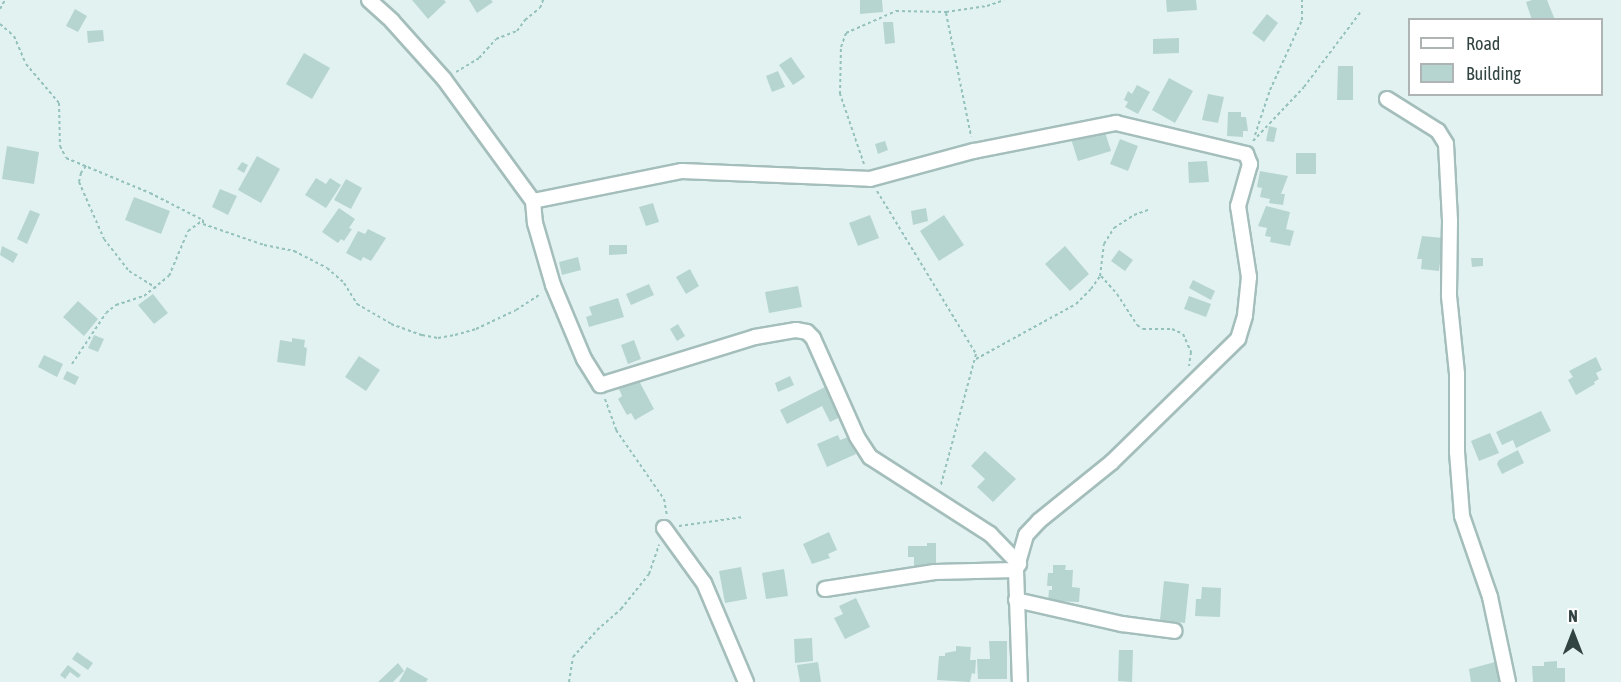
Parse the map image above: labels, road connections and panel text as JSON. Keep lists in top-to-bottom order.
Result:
{
  "legend": ["Road", "Building"],
  "north": "top"
}
